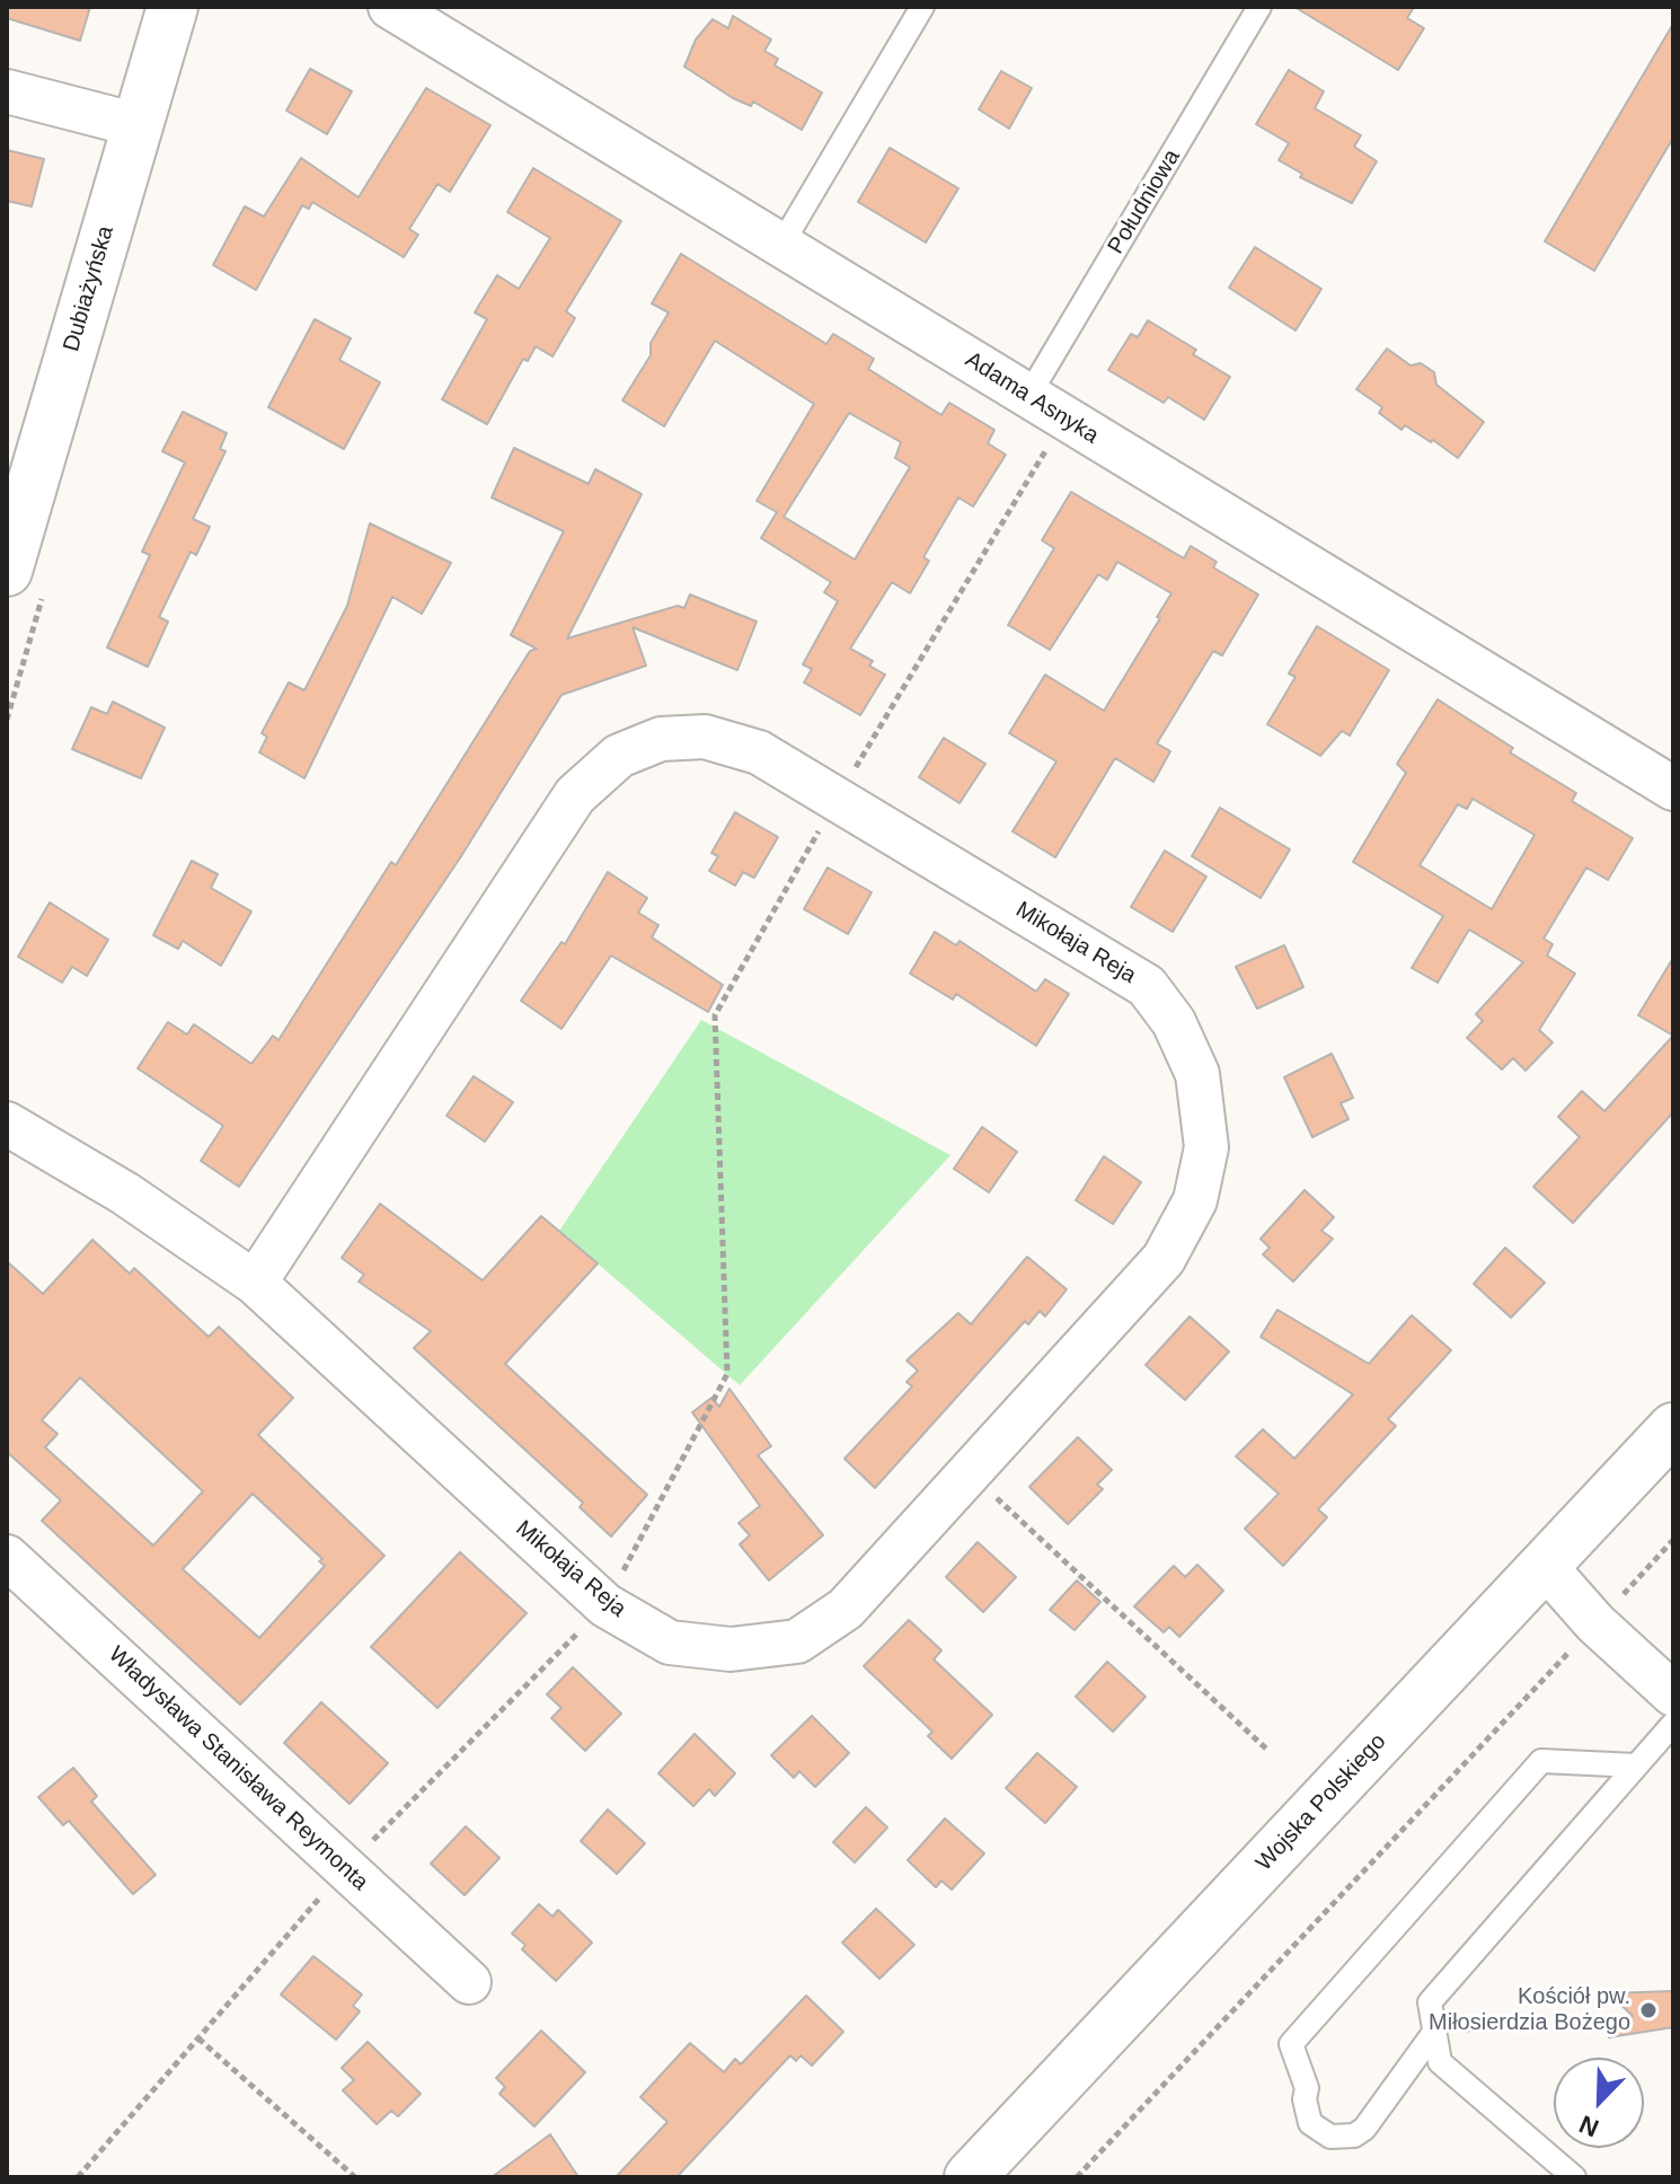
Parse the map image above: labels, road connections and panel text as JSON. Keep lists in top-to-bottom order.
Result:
{
  "streets": {
    "main road": ["Dubiażyńska", "Wojska Polskiego"],
    "street": ["Adama Asnyka", "Mikołaja Reja", "Władysława Stanisława Reymonta"],
    "lane": ["Południowa"]
  },
  "crossings": [
    ["Południowa", "Adama Asnyka"]
  ],
  "places": ["Kościół pw. Miłosierdzia Bożego"],
  "north": "bottom left"
}
